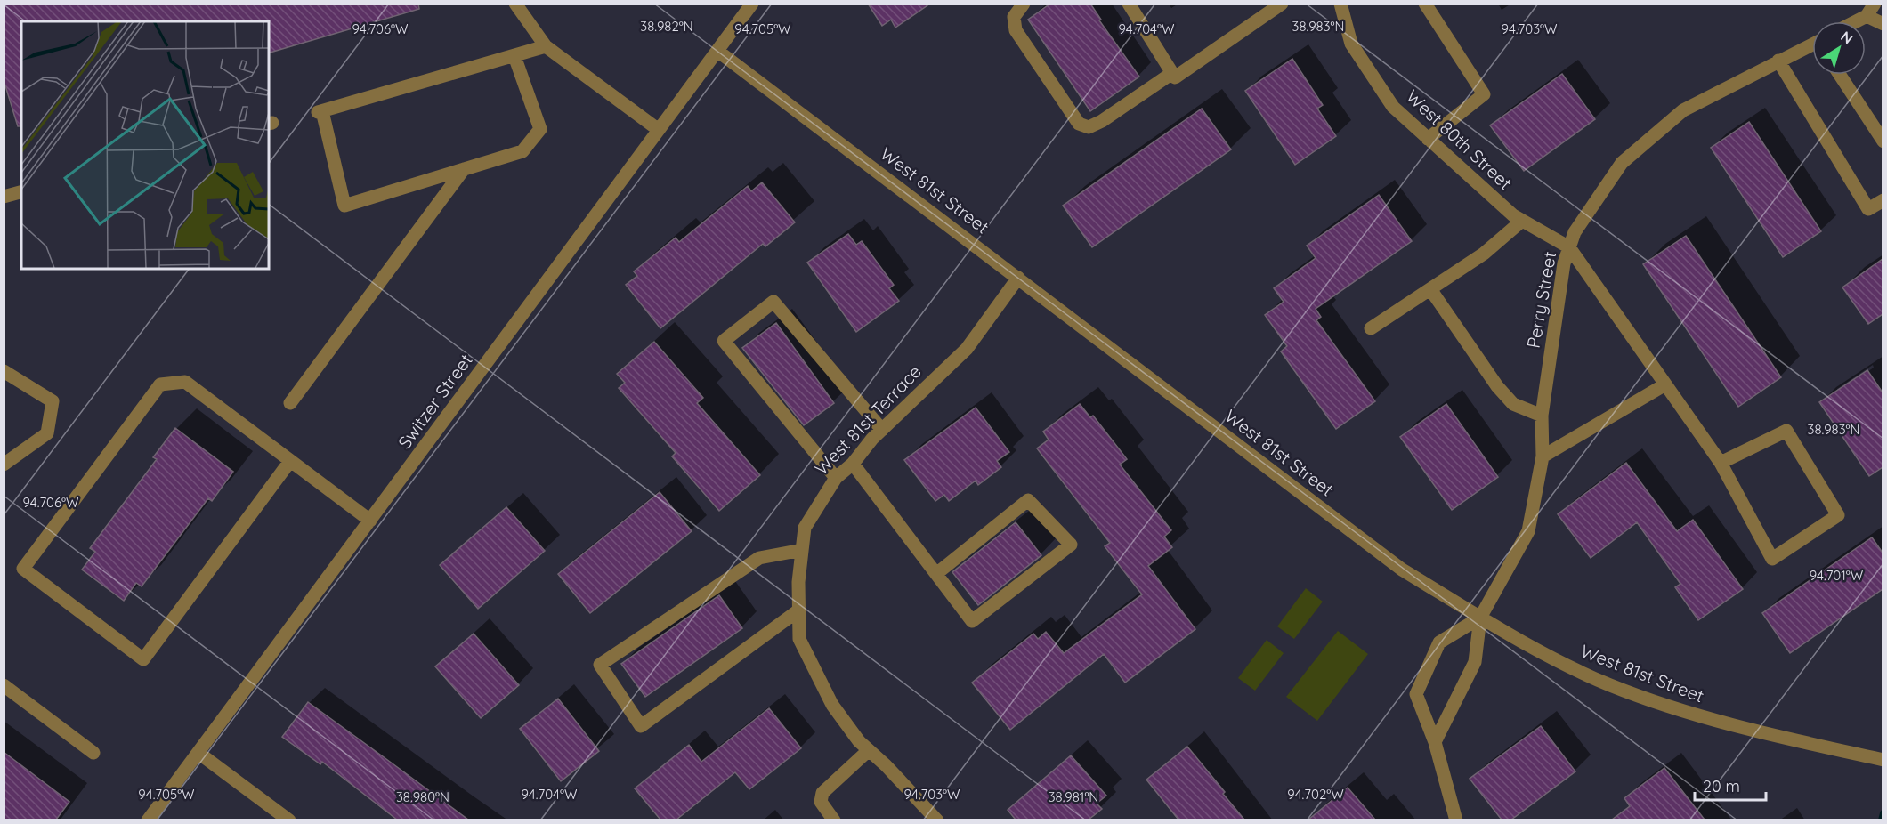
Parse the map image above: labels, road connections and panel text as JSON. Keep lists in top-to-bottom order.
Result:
{
  "streets": {
    "street": [
      "West 80th Street",
      "West 81st Street",
      "Perry Street",
      "Switzer Street",
      "West 81st Terrace"
    ]
  },
  "crossings": [
    ["West 80th Street", "Perry Street"],
    ["West 81st Street", "Perry Street"],
    ["West 81st Street", "Switzer Street"],
    ["West 81st Street", "West 81st Terrace"]
  ],
  "scale_bar": "20 m",
  "north": "top right",
  "coordinates": [
    "38.982°N",
    "38.983°N",
    "94.706°W",
    "94.705°W",
    "94.704°W",
    "94.703°W",
    "94.701°W",
    "94.702°W",
    "38.980°N",
    "38.981°N"
  ]
}
